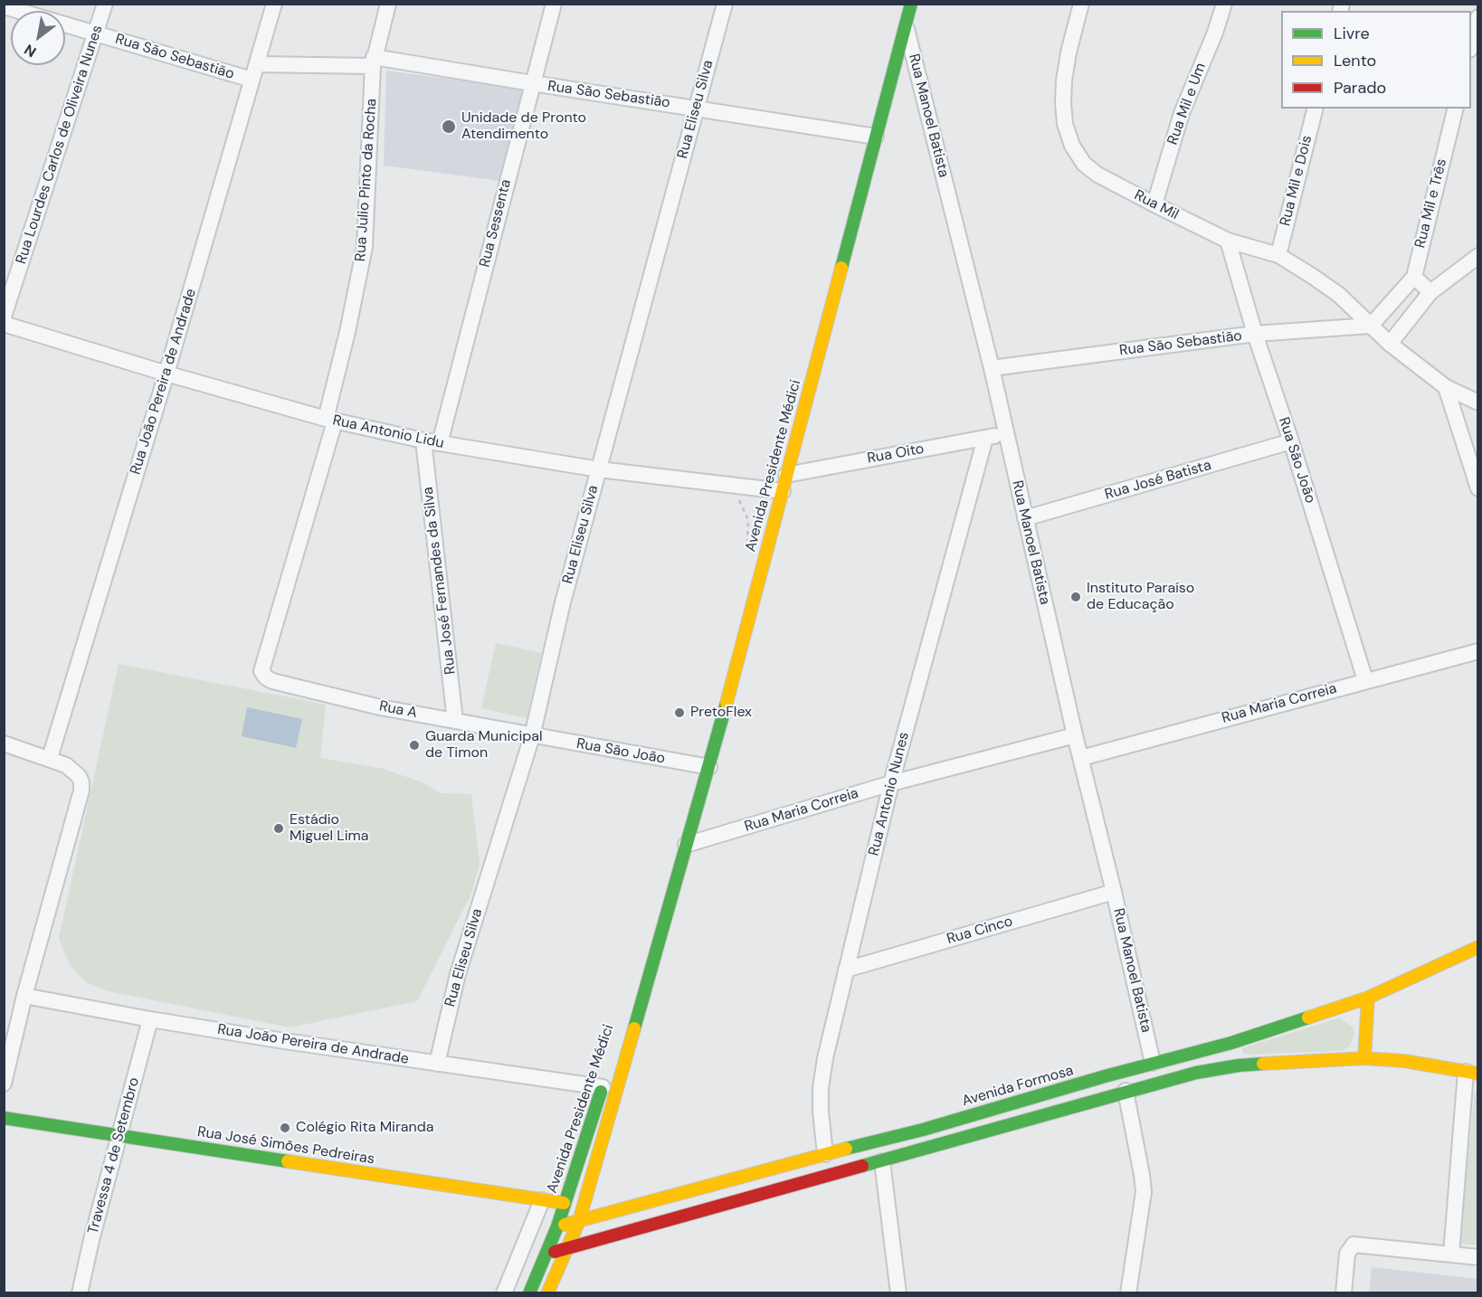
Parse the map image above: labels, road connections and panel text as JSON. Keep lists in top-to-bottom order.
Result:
{
  "streets": {
    "main road": ["Avenida Presidente Médici", "Avenida Formosa", "Rua José Simões Pedreiras"],
    "street": [
      "Rua São Sebastião",
      "Rua Mil e Um",
      "Rua Eliseu Silva",
      "Rua Manoel Batista",
      "Rua Lourdes Carlos de Oliveira Nunes",
      "Rua Julio Pinto da Rocha",
      "Rua Mil e Dois",
      "Rua Mil e Três",
      "Rua Mil",
      "Rua Sessenta",
      "Rua João Pereira de Andrade",
      "Rua Antonio Lidu",
      "Rua Oito",
      "Rua São João",
      "Rua José Batista",
      "Rua José Fernandes da Silva",
      "Rua Maria Correia",
      "Rua A",
      "Rua Antonio Nunes",
      "Rua Cinco",
      "Travessa 4 de Setembro"
    ]
  },
  "crossings": [
    ["Rua São Sebastião", "Rua Eliseu Silva"],
    ["Rua São Sebastião", "Rua Manoel Batista"],
    ["Rua São Sebastião", "Rua Lourdes Carlos de Oliveira Nunes"],
    ["Rua São Sebastião", "Rua Julio Pinto da Rocha"],
    ["Rua São Sebastião", "Rua Mil"],
    ["Rua São Sebastião", "Rua Sessenta"],
    ["Rua São Sebastião", "Rua João Pereira de Andrade"],
    ["Rua São Sebastião", "Rua São João"],
    ["Rua São Sebastião", "Avenida Presidente Médici"],
    ["Rua Mil e Um", "Rua Mil"],
    ["Rua Eliseu Silva", "Rua João Pereira de Andrade"],
    ["Rua Eliseu Silva", "Rua Antonio Lidu"],
    ["Rua Eliseu Silva", "Rua São João"],
    ["Rua Eliseu Silva", "Rua A"],
    ["Rua Manoel Batista", "Rua Oito"],
    ["Rua Manoel Batista", "Avenida Presidente Médici"],
    ["Rua Manoel Batista", "Rua José Batista"],
    ["Rua Manoel Batista", "Rua Maria Correia"],
    ["Rua Manoel Batista", "Rua Cinco"],
    ["Rua Manoel Batista", "Avenida Formosa"],
    ["Rua Julio Pinto da Rocha", "Rua Antonio Lidu"],
    ["Rua Julio Pinto da Rocha", "Rua A"],
    ["Rua Mil e Dois", "Rua Mil"],
    ["Rua Mil", "Rua São João"],
    ["Rua Sessenta", "Rua Antonio Lidu"],
    ["Rua João Pereira de Andrade", "Rua Antonio Lidu"],
    ["Rua João Pereira de Andrade", "Avenida Presidente Médici"],
    ["Rua João Pereira de Andrade", "Travessa 4 de Setembro"],
    ["Rua Antonio Lidu", "Avenida Presidente Médici"],
    ["Rua Antonio Lidu", "Rua José Fernandes da Silva"],
    ["Rua Oito", "Avenida Presidente Médici"],
    ["Rua Oito", "Rua Antonio Nunes"],
    ["Rua São João", "Avenida Presidente Médici"],
    ["Rua São João", "Rua José Batista"],
    ["Rua São João", "Rua Maria Correia"],
    ["Rua São João", "Rua A"],
    ["Avenida Presidente Médici", "Rua Maria Correia"],
    ["Avenida Presidente Médici", "Avenida Formosa"],
    ["Avenida Presidente Médici", "Rua José Simões Pedreiras"],
    ["Rua José Fernandes da Silva", "Rua A"],
    ["Rua Maria Correia", "Rua Antonio Nunes"],
    ["Rua Antonio Nunes", "Rua Cinco"],
    ["Rua Antonio Nunes", "Avenida Formosa"],
    ["Rua José Simões Pedreiras", "Travessa 4 de Setembro"]
  ],
  "places": [
    "Unidade de Pronto Atendimento",
    "Instituto Paraíso de Educação",
    "PretoFlex",
    "Guarda Municipal de Timon",
    "Estádio Miguel Lima",
    "Colégio Rita Miranda"
  ],
  "legend": ["Livre", "Lento", "Parado"],
  "north": "bottom left"
}
